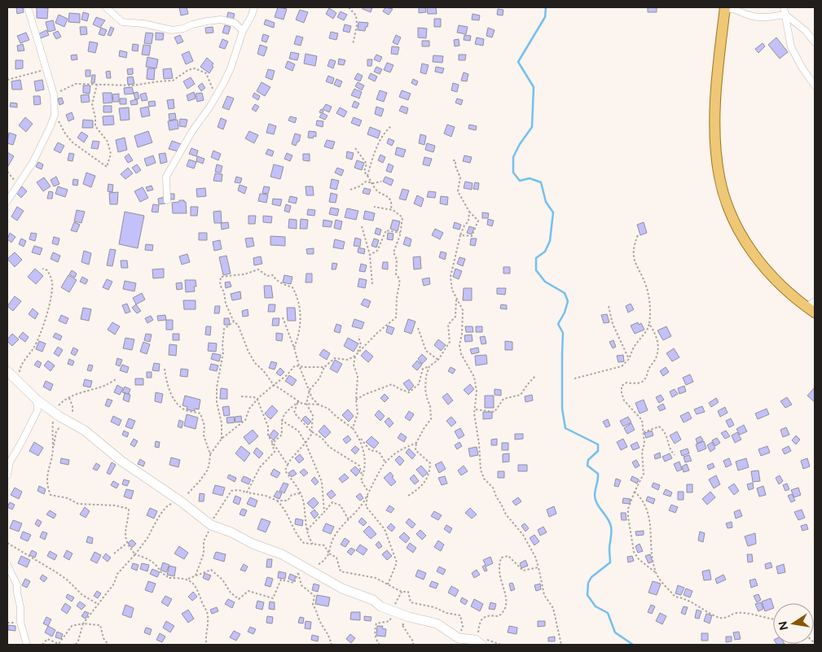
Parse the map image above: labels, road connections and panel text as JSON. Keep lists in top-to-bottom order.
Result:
{
  "north": "left"
}
